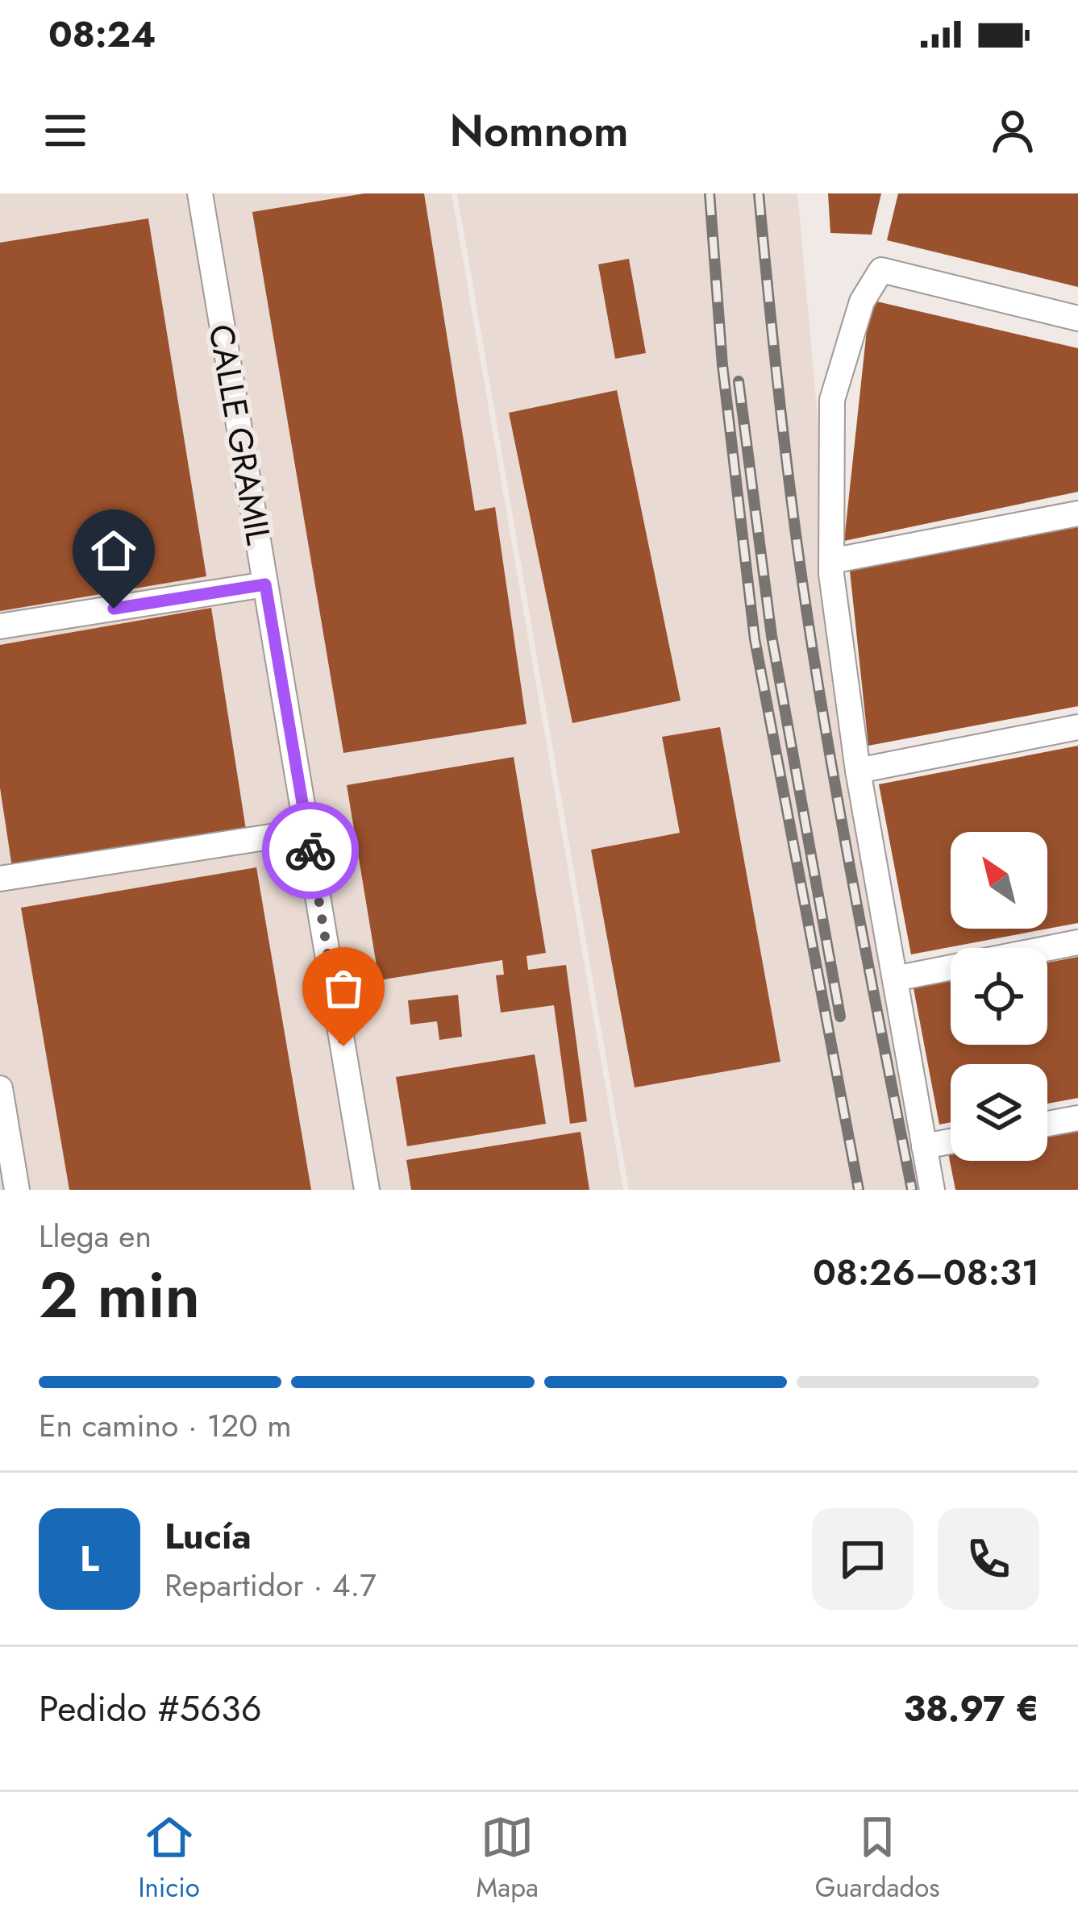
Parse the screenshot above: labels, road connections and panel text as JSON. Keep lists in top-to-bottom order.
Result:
{
  "streets": {
    "street": ["CALLE GRAMIL"]
  },
  "north": "top left",
  "page": {
    "status": "08:24",
    "header": "Nomnom",
    "heading": ["2 min", "Llega en", "08:26–08:31"],
    "panel": [
      "Lucía",
      "Repartidor · 4.7",
      "Pedido #5636",
      "38.97 €"
    ],
    "bar": "En camino · 120 m",
    "round": "L",
    "tabs": ["Inicio", "Mapa", "Guardados"]
  }
}
